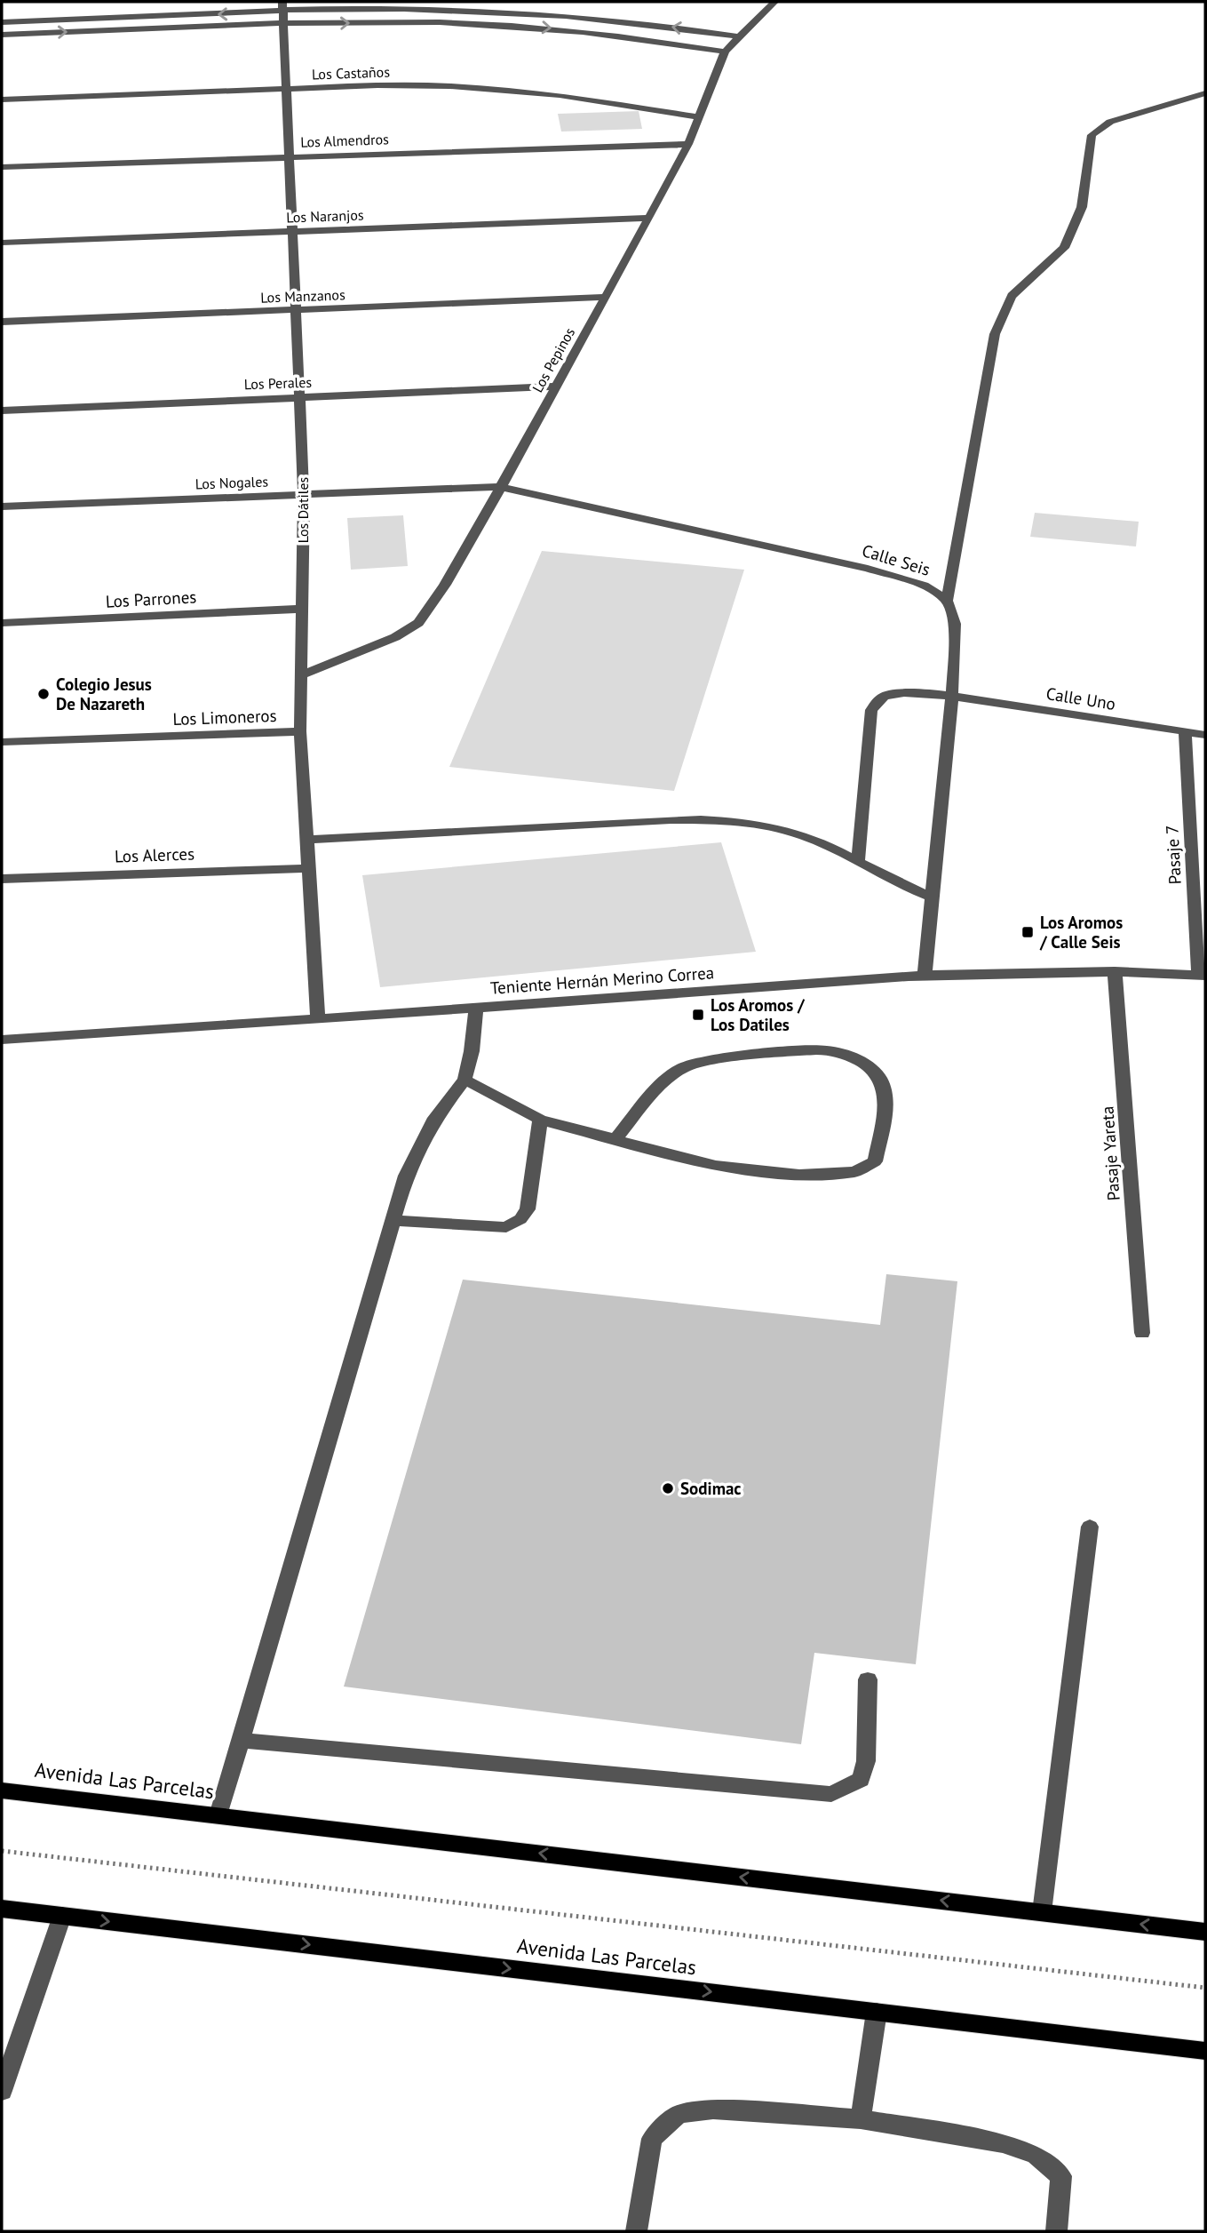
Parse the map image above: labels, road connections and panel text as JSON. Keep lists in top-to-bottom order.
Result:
{
  "streets": {
    "main road": ["Avenida Las Parcelas"],
    "street": [
      "Los Castaños",
      "Los Almendros",
      "Los Naranjos",
      "Los Manzanos",
      "Los Pepinos",
      "Los Perales",
      "Los Nogales",
      "Los Dátiles",
      "Calle Seis",
      "Los Parrones",
      "Calle Uno",
      "Los Limoneros",
      "Los Alerces",
      "Pasaje 7",
      "Teniente Hernán Merino Correa",
      "Pasaje Yareta"
    ]
  },
  "crossings": [
    ["Los Castaños", "Los Pepinos"],
    ["Los Castaños", "Los Dátiles"],
    ["Los Almendros", "Los Pepinos"],
    ["Los Almendros", "Los Dátiles"],
    ["Los Naranjos", "Los Pepinos"],
    ["Los Naranjos", "Los Dátiles"],
    ["Los Manzanos", "Los Pepinos"],
    ["Los Manzanos", "Los Dátiles"],
    ["Los Pepinos", "Los Perales"],
    ["Los Pepinos", "Los Nogales"],
    ["Los Pepinos", "Los Dátiles"],
    ["Los Pepinos", "Calle Seis"],
    ["Los Perales", "Los Dátiles"],
    ["Los Nogales", "Los Dátiles"],
    ["Los Nogales", "Calle Seis"],
    ["Los Dátiles", "Los Parrones"],
    ["Los Dátiles", "Los Limoneros"],
    ["Los Dátiles", "Los Alerces"],
    ["Los Dátiles", "Teniente Hernán Merino Correa"],
    ["Calle Uno", "Pasaje 7"],
    ["Pasaje 7", "Teniente Hernán Merino Correa"],
    ["Teniente Hernán Merino Correa", "Pasaje Yareta"]
  ],
  "places": {
    "other": ["Colegio Jesus De Nazareth", "Sodimac"],
    "transit": ["Los Aromos / Calle Seis", "Los Aromos / Los Datiles"]
  }
}
